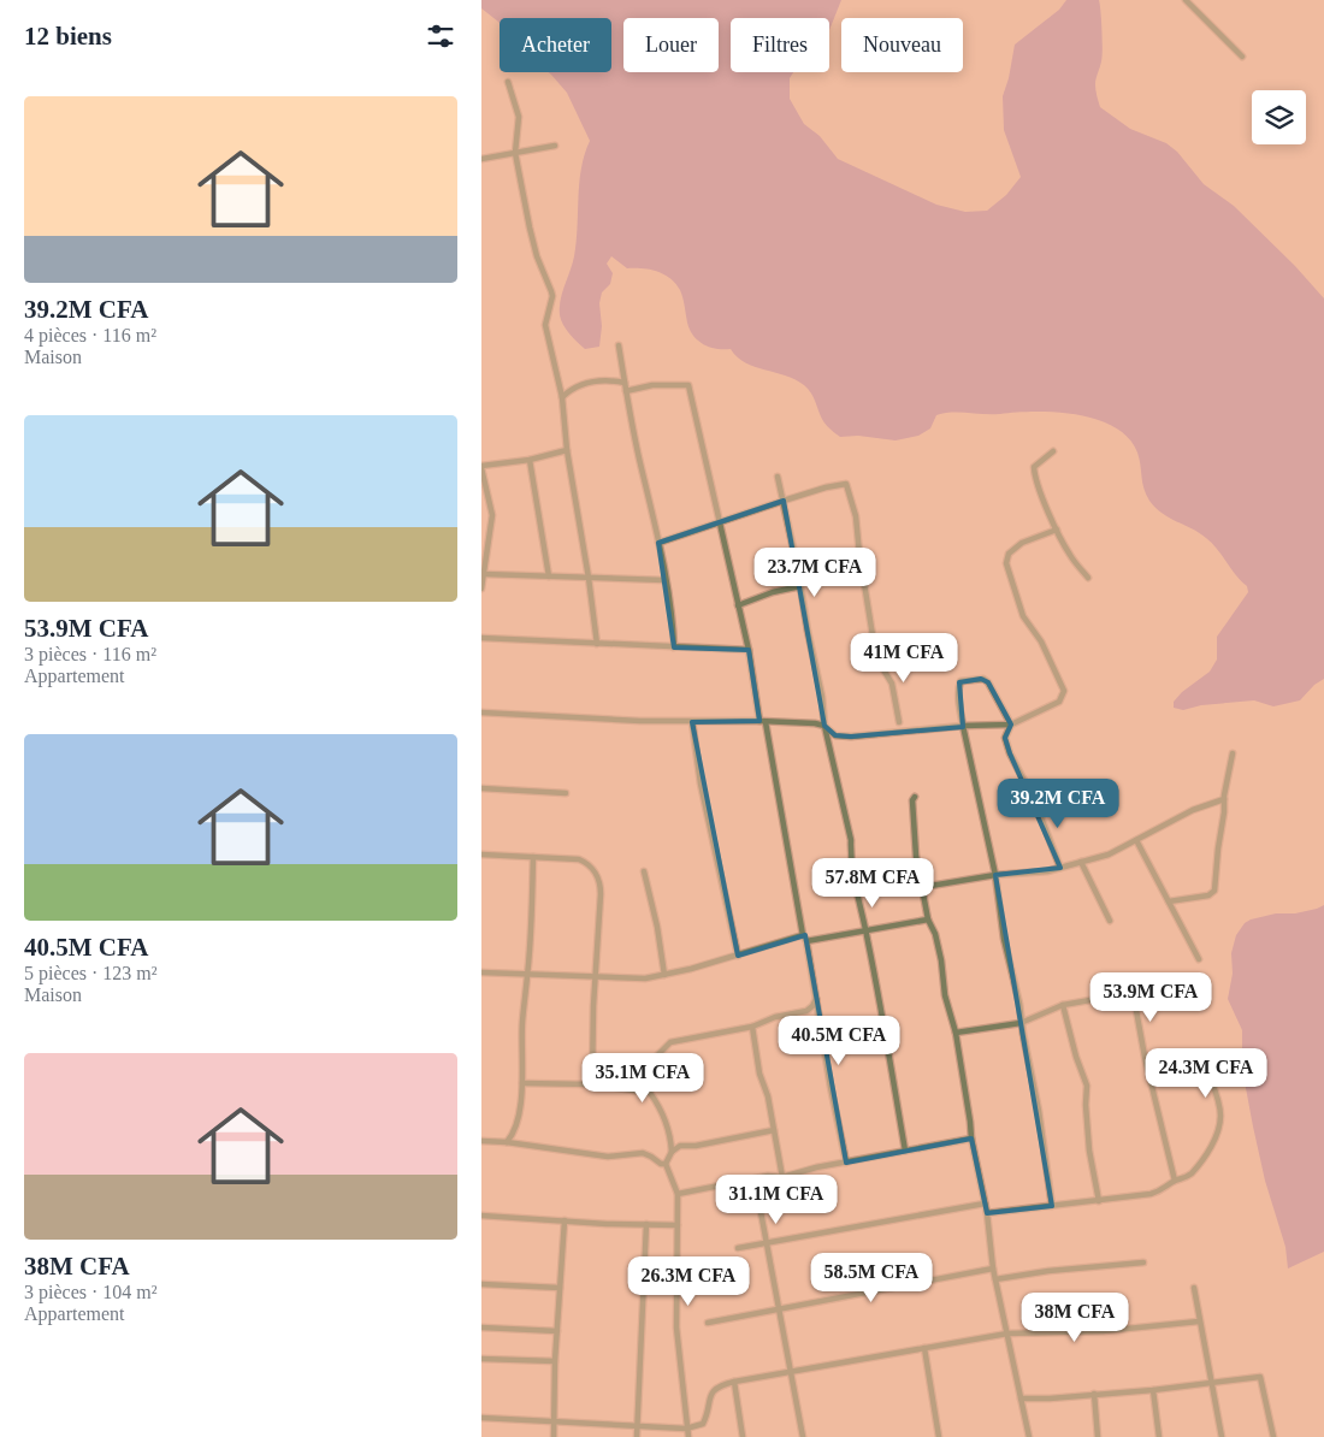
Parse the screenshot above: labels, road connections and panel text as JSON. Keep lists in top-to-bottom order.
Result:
{
  "page": {
    "heading": "12 biens",
    "chip": [
      "Acheter",
      "Louer",
      "Filtres",
      "Nouveau"
    ],
    "list": [
      {
        "name": "39.2M CFA",
        "note": "4 pièces · 116 m² · Maison"
      },
      {
        "name": "53.9M CFA",
        "note": "3 pièces · 116 m² · Appartement"
      },
      {
        "name": "40.5M CFA",
        "note": "5 pièces · 123 m² · Maison"
      },
      {
        "name": "38M CFA",
        "note": "3 pièces · 104 m² · Appartement"
      }
    ],
    "price": [
      "23.7M CFA",
      "41M CFA",
      "39.2M CFA",
      "57.8M CFA",
      "53.9M CFA",
      "40.5M CFA",
      "24.3M CFA",
      "35.1M CFA",
      "31.1M CFA",
      "58.5M CFA",
      "26.3M CFA",
      "38M CFA"
    ]
  }
}
